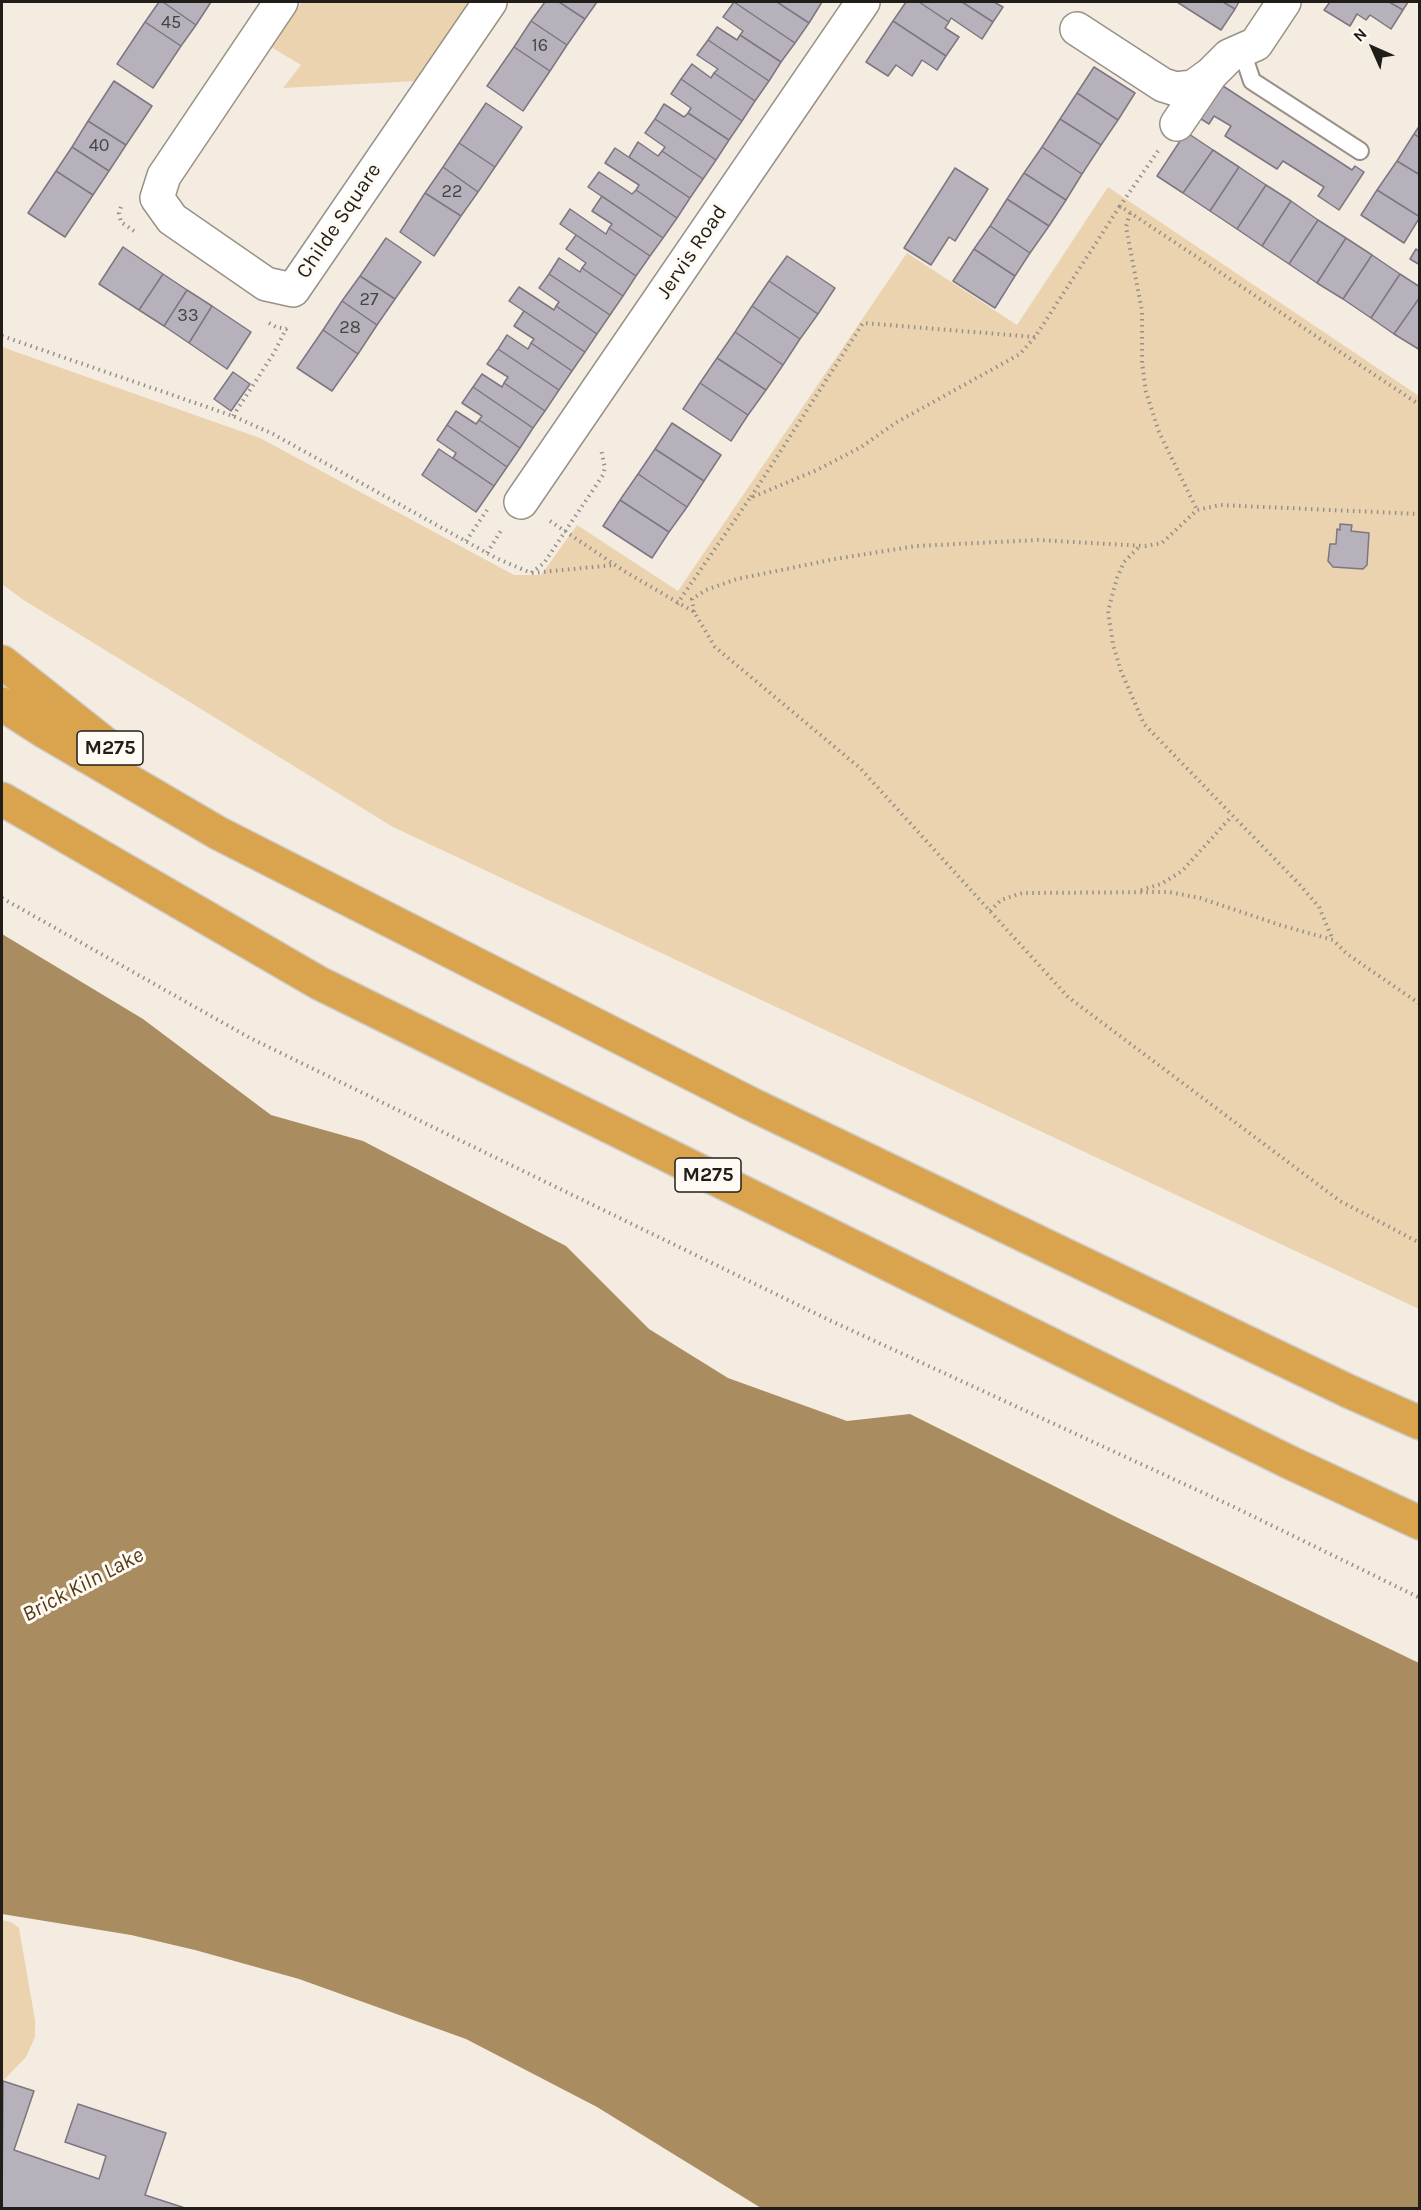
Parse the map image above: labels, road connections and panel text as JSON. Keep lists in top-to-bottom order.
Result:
{
  "streets": {
    "highway": ["M275"],
    "street": ["Childe Square", "Jervis Road"]
  },
  "water": ["Brick Kiln Lake"],
  "house_numbers": [
    "45",
    "16",
    "40",
    "22",
    "27",
    "33",
    "28"
  ],
  "north": "top left"
}
